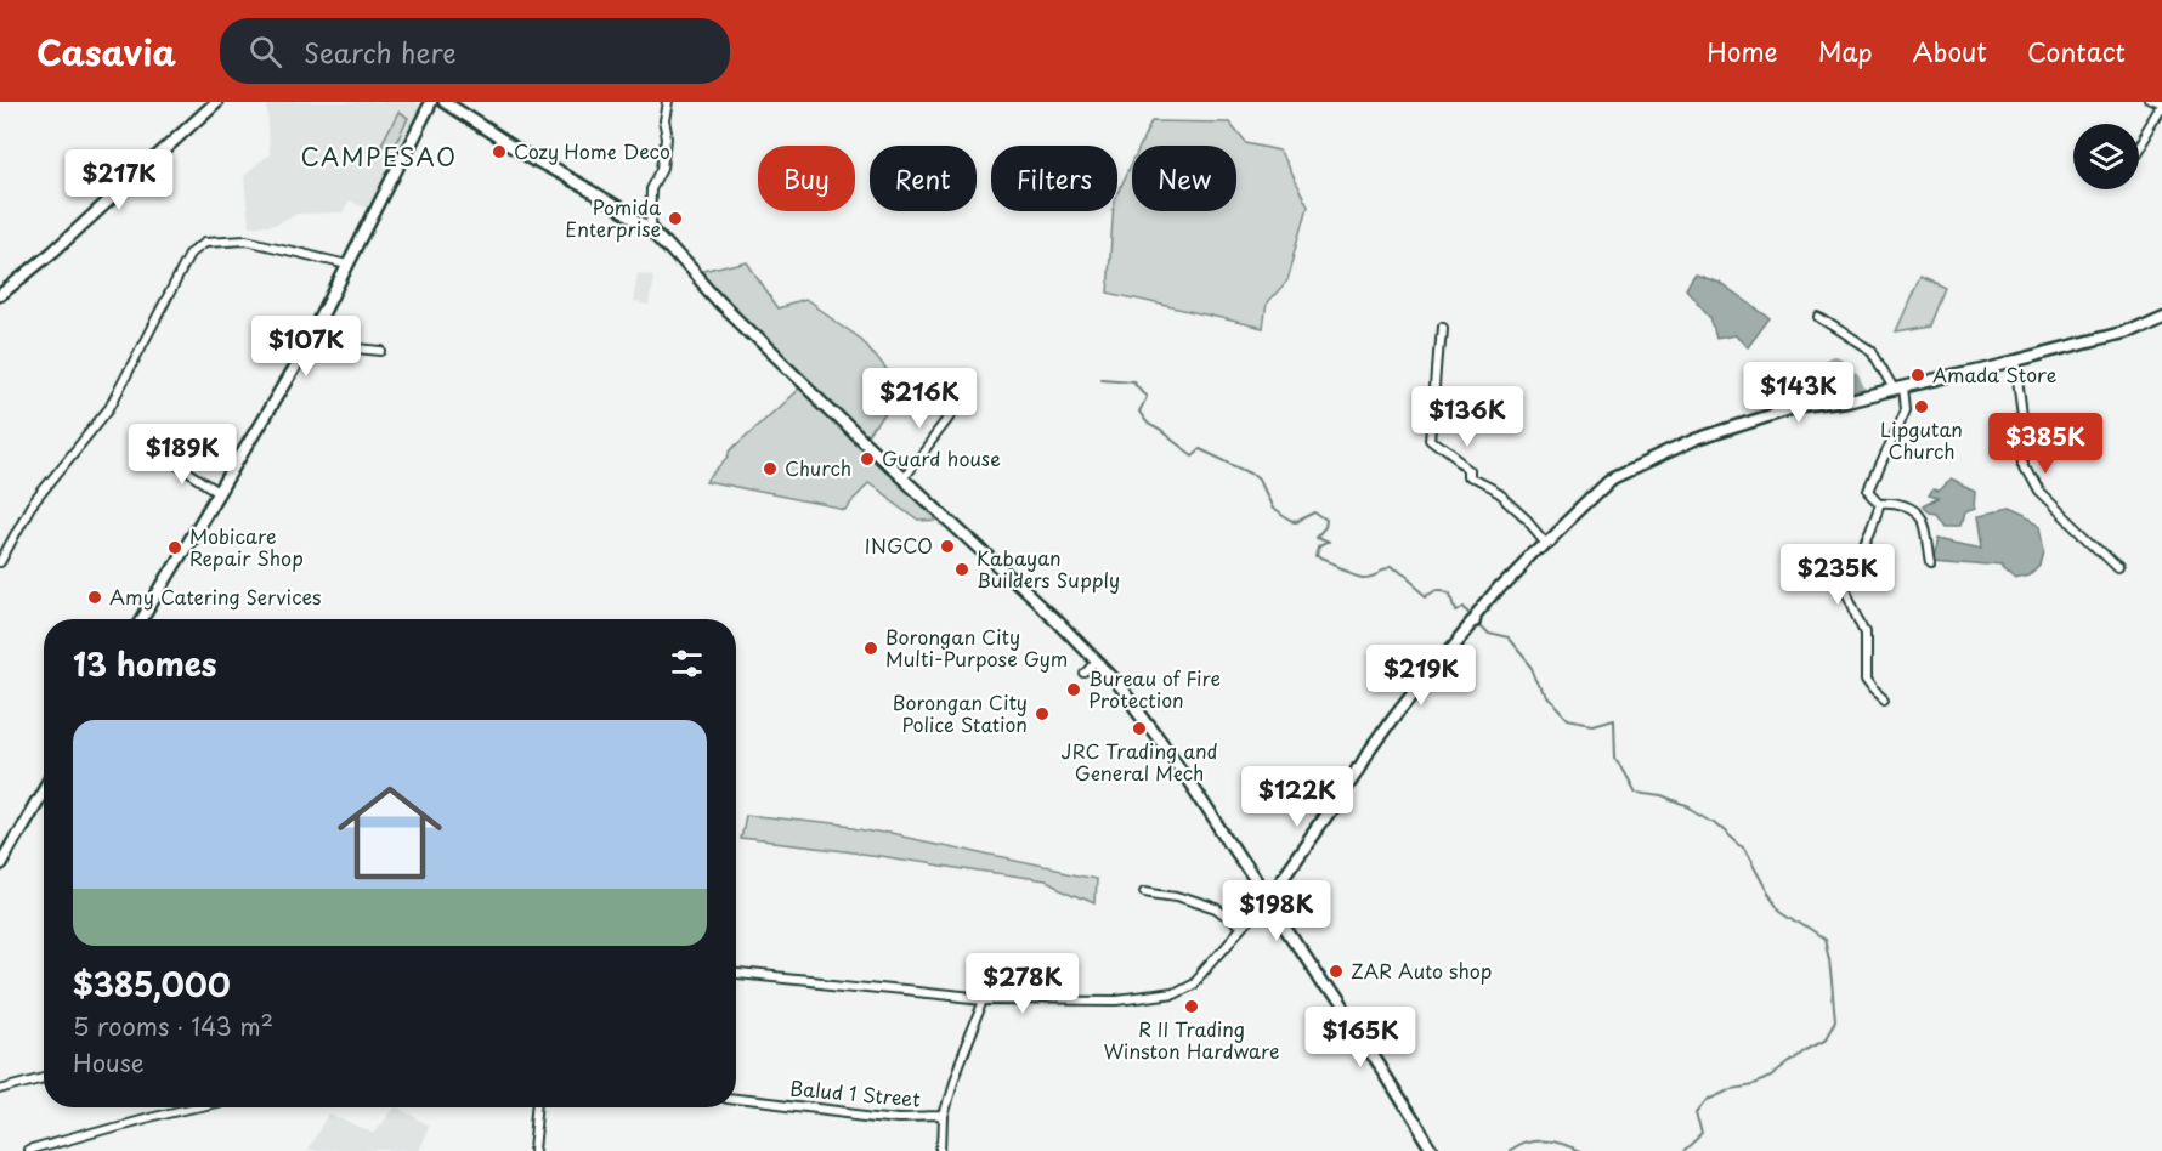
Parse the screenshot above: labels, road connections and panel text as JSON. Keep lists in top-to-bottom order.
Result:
{
  "streets": {
    "street": ["Balud 1 Street"]
  },
  "districts": ["CAMPESAO"],
  "places": [
    "Cozy Home Deco",
    "Pomida Enterprise",
    "Amada Store",
    "Lipgutan Church",
    "Guard house",
    "Church",
    "INGCO",
    "Mobicare Repair Shop",
    "Kabayan Builders Supply",
    "Amy Catering Services",
    "Borongan City Multi-Purpose Gym",
    "Bureau of Fire Protection",
    "Borongan City Police Station",
    "JRC Trading and General Mech",
    "ZAR Auto shop",
    "R II Trading Winston Hardware"
  ],
  "page": {
    "header": "Casavia",
    "search": "Search here",
    "nav": [
      "Home",
      "Map",
      "About",
      "Contact"
    ],
    "chip": [
      "Buy",
      "Rent",
      "Filters",
      "New"
    ],
    "price": [
      "$217K",
      "$107K",
      "$143K",
      "$216K",
      "$136K",
      "$385K",
      "$189K",
      "$235K",
      "$219K",
      "$122K",
      "$198K",
      "$278K",
      "$165K"
    ],
    "heading": "13 homes",
    "list": [
      {
        "name": "$385,000",
        "note": "5 rooms · 143 m² · House"
      }
    ]
  }
}
